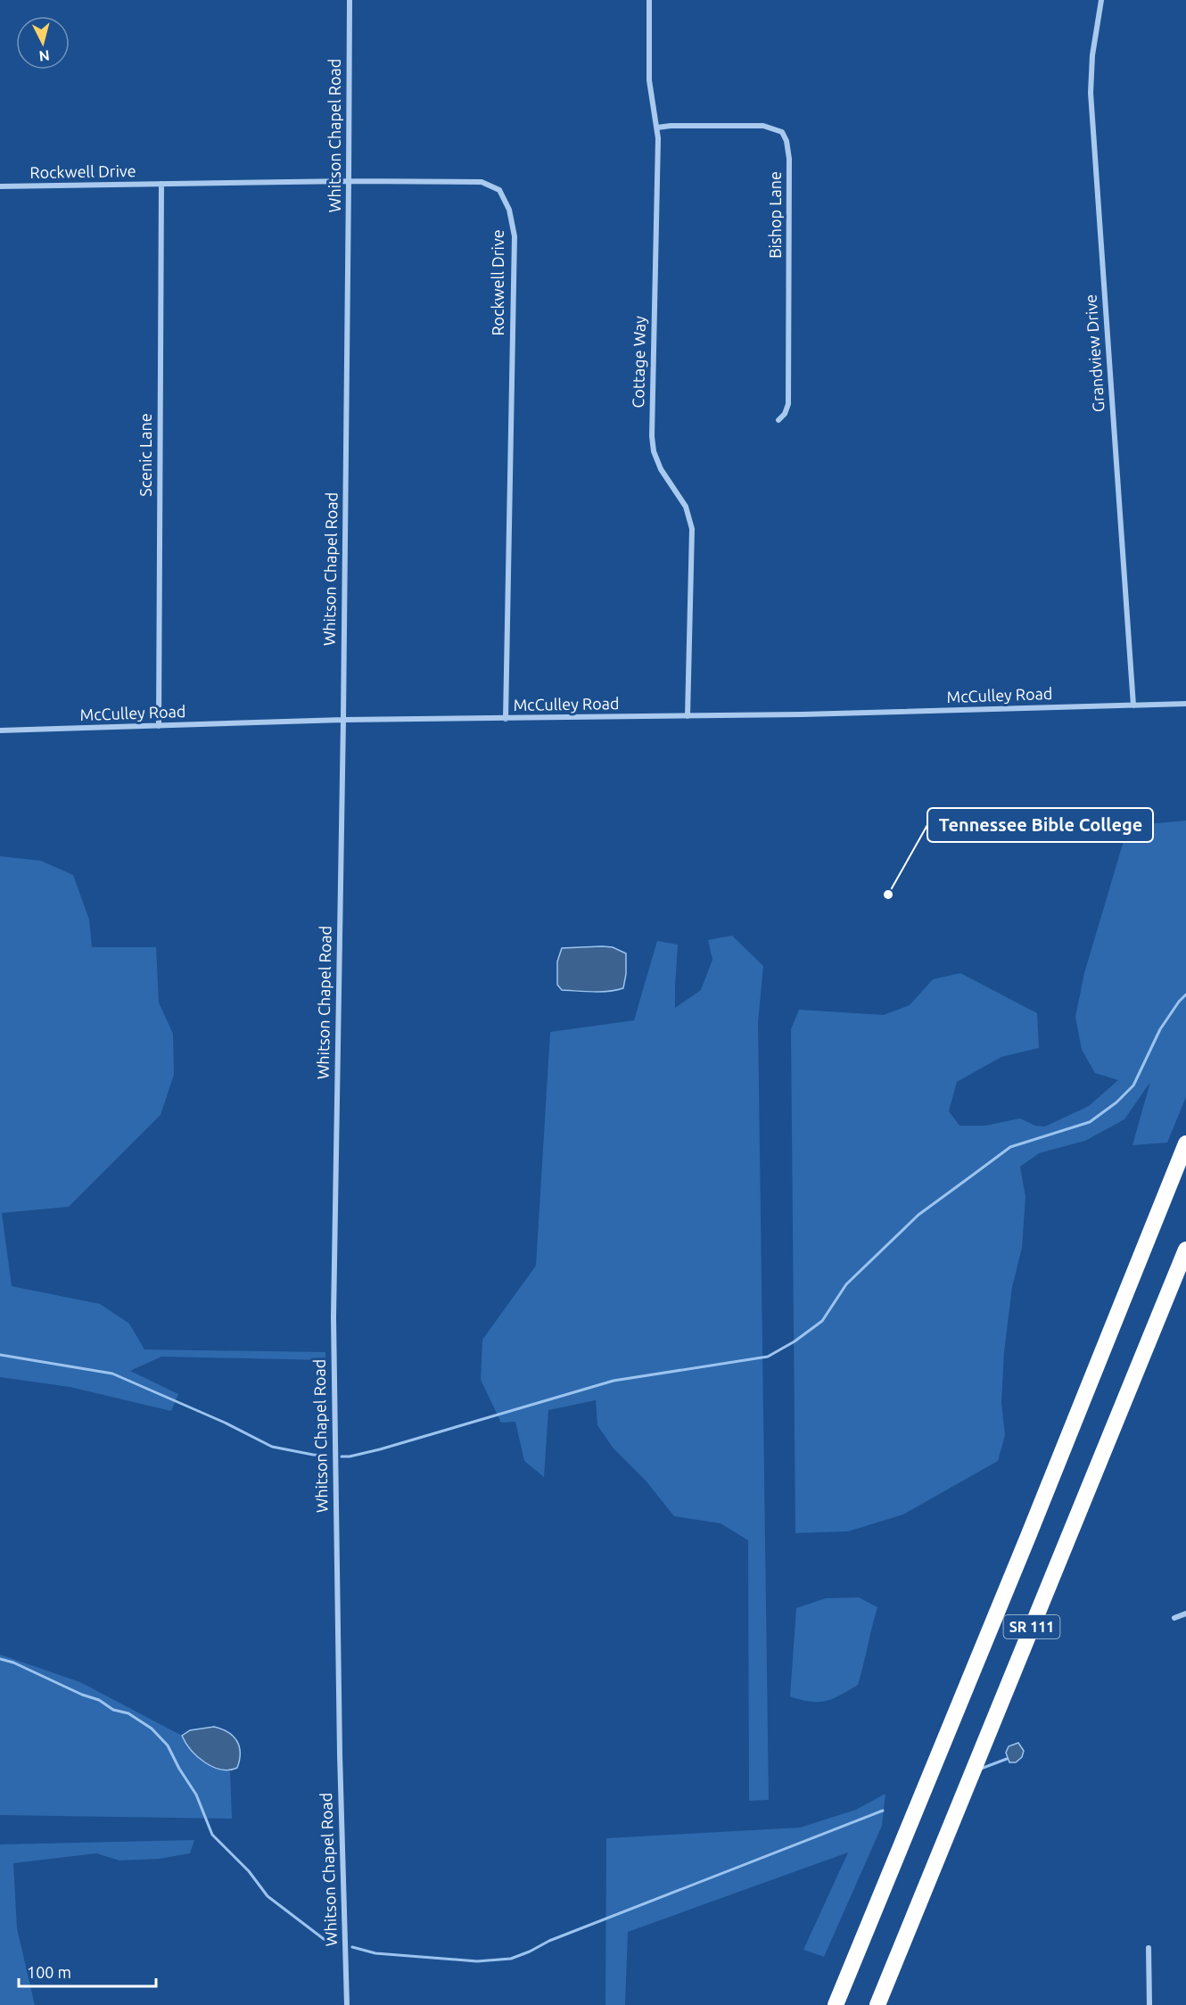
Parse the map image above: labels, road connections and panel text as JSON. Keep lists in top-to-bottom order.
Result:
{
  "streets": {
    "highway": ["SR 111"],
    "street": [
      "Whitson Chapel Road",
      "Rockwell Drive",
      "Bishop Lane",
      "Grandview Drive",
      "Cottage Way",
      "Scenic Lane",
      "McCulley Road"
    ]
  },
  "crossings": [
    ["Whitson Chapel Road", "Rockwell Drive"],
    ["Whitson Chapel Road", "McCulley Road"],
    ["Rockwell Drive", "Scenic Lane"],
    ["Rockwell Drive", "McCulley Road"],
    ["Bishop Lane", "Cottage Way"],
    ["Grandview Drive", "McCulley Road"],
    ["Cottage Way", "McCulley Road"],
    ["Scenic Lane", "McCulley Road"]
  ],
  "places": ["Tennessee Bible College"],
  "scale_bar": "100 m",
  "north": "bottom"
}
